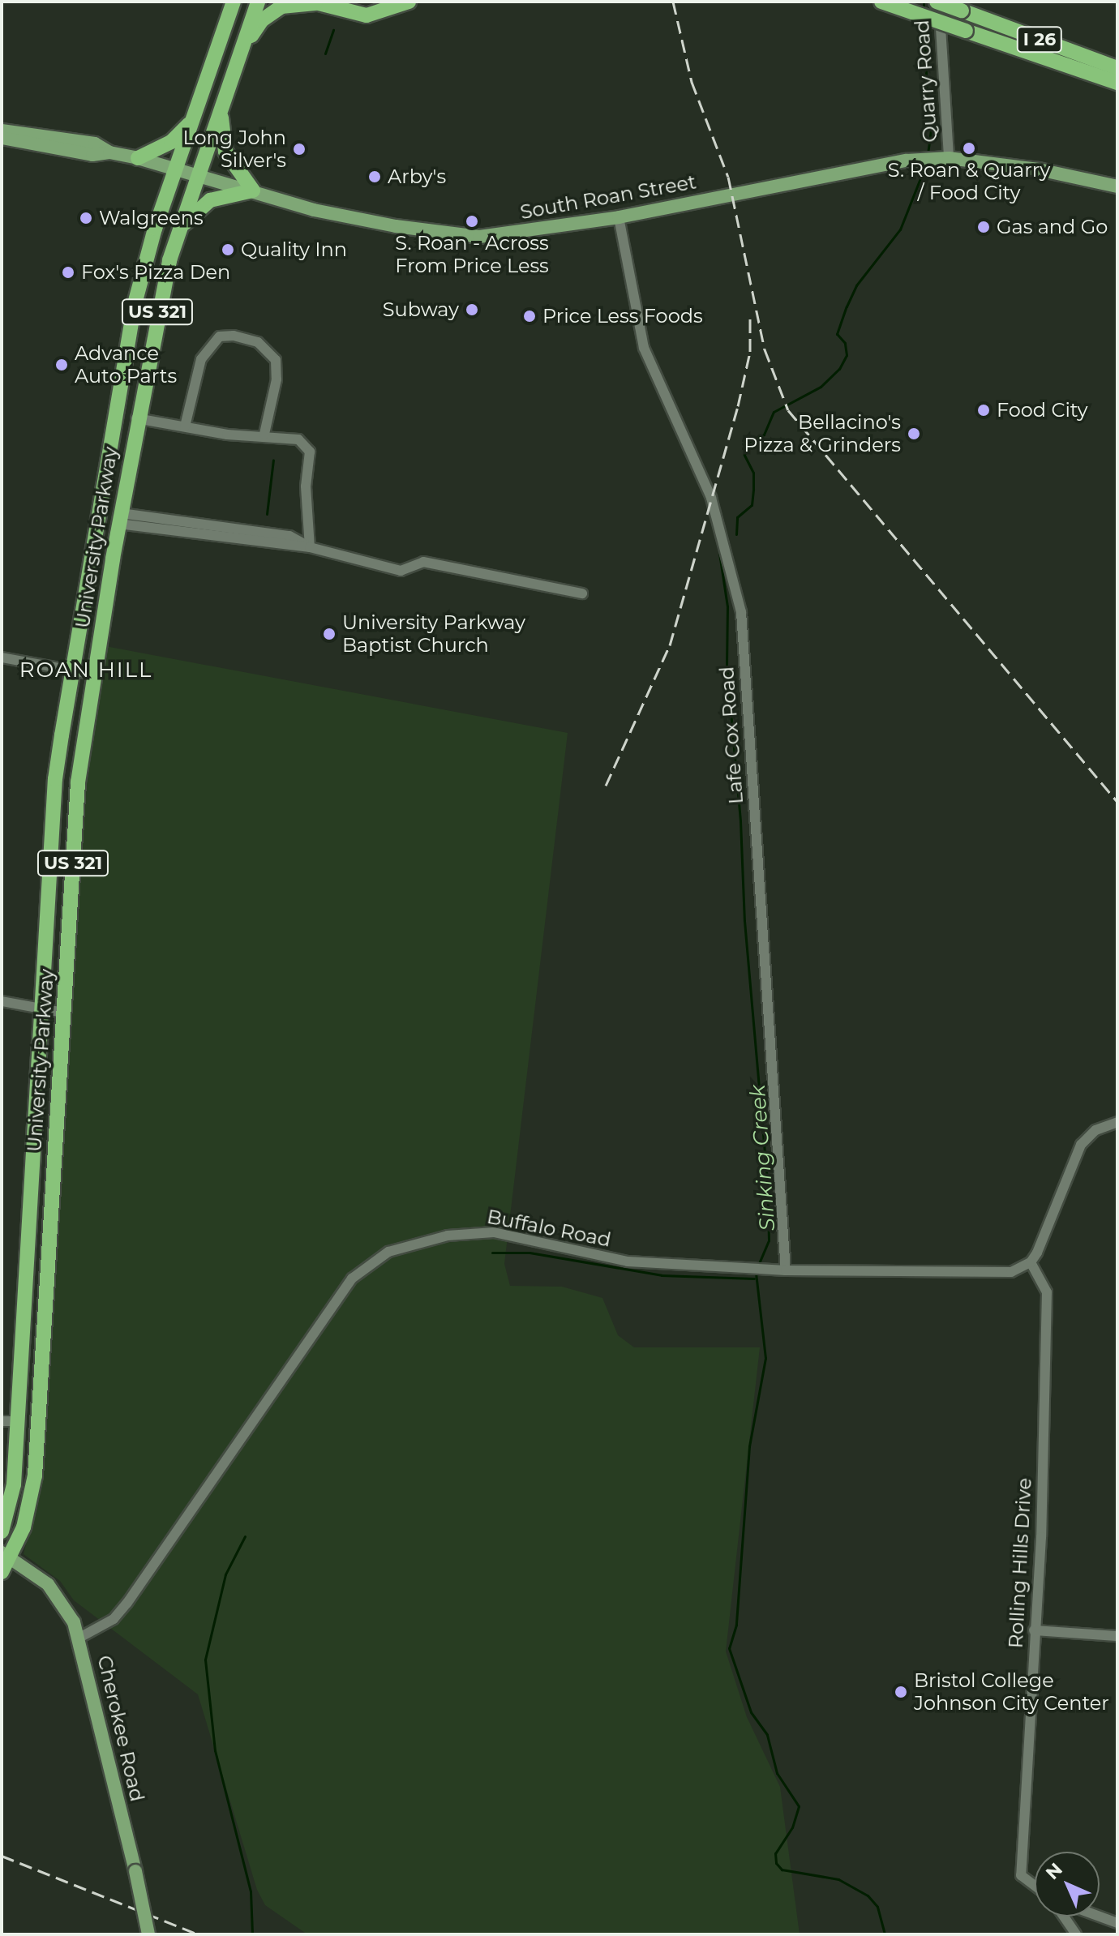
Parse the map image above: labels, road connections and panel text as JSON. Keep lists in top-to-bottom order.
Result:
{
  "streets": {
    "highway": ["I 26", "US 321", "University Parkway"],
    "main road": ["South Roan Street", "Cherokee Road"],
    "street": [
      "Quarry Road",
      "Lafe Cox Road",
      "Buffalo Road",
      "Rolling Hills Drive"
    ]
  },
  "crossings": [
    ["I 26", "Quarry Road"],
    ["Quarry Road", "South Roan Street"],
    ["South Roan Street", "University Parkway"],
    ["South Roan Street", "Lafe Cox Road"],
    ["University Parkway", "Cherokee Road"],
    ["Lafe Cox Road", "Buffalo Road"],
    ["Buffalo Road", "Rolling Hills Drive"],
    ["Buffalo Road", "Cherokee Road"]
  ],
  "districts": ["ROAN HILL"],
  "water": ["Sinking Creek"],
  "places": [
    "S. Roan & Quarry / Food City",
    "Long John Silver's",
    "Arby's",
    "Walgreens",
    "S. Roan - Across From Price Less",
    "Gas and Go",
    "Quality Inn",
    "Fox's Pizza Den",
    "Subway",
    "Price Less Foods",
    "Advance Auto Parts",
    "Food City",
    "Bellacino's Pizza & Grinders",
    "University Parkway Baptist Church",
    "Bristol College Johnson City Center"
  ],
  "north": "top left"
}
